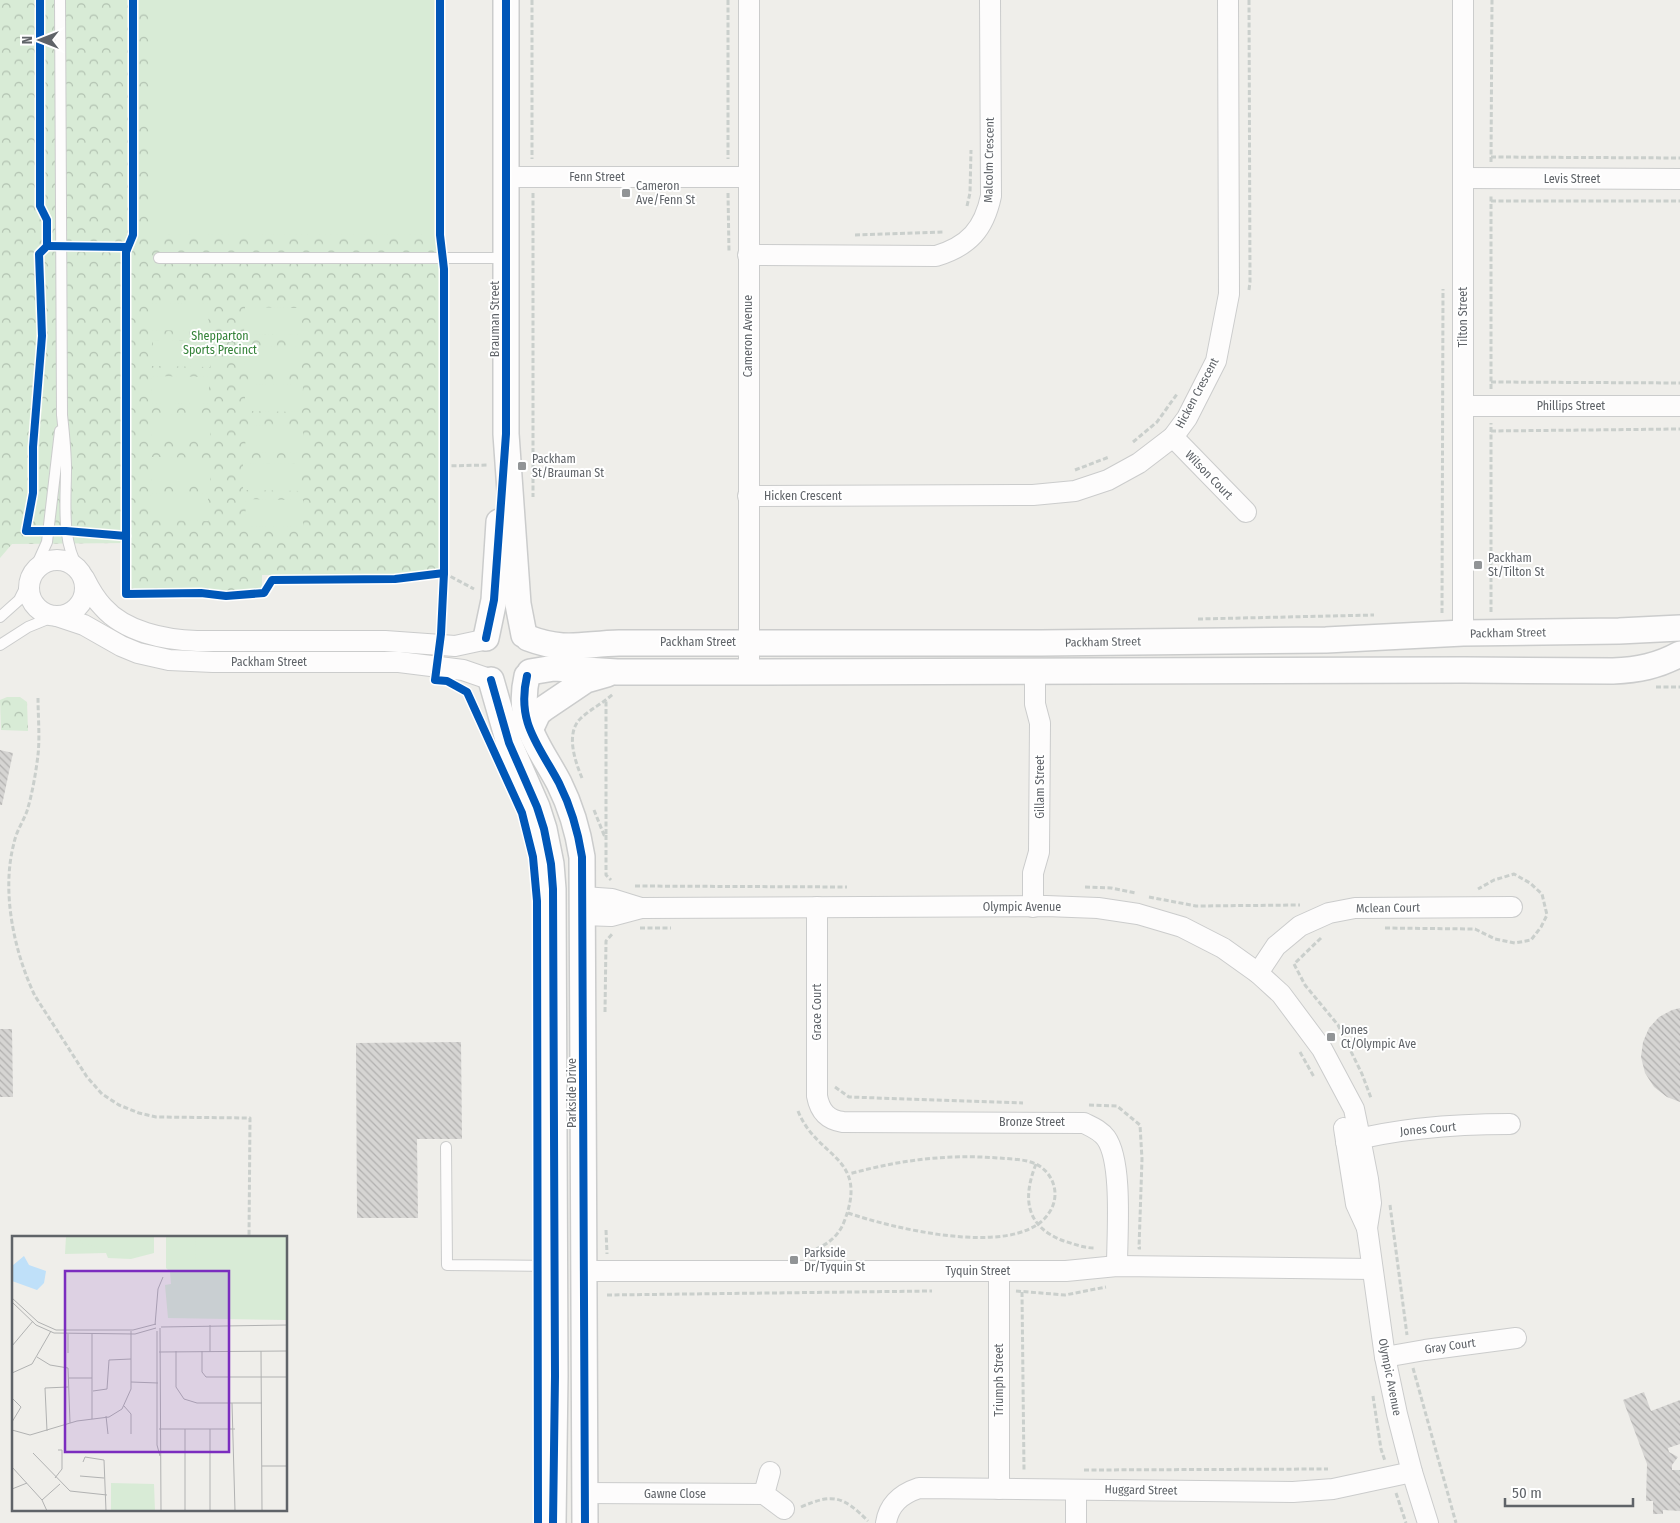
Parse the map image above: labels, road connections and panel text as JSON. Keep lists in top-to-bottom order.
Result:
{
  "streets": {
    "street": [
      "Malcolm Crescent",
      "Fenn Street",
      "Levis Street",
      "Tilton Street",
      "Brauman Street",
      "Cameron Avenue",
      "Hicken Crescent",
      "Phillips Street",
      "Wilson Court",
      "Packham Street",
      "Gillam Street",
      "Olympic Avenue",
      "Mclean Court",
      "Grace Court",
      "Parkside Drive",
      "Bronze Street",
      "Jones Court",
      "Tyquin Street",
      "Gray Court",
      "Triumph Street",
      "Huggard Street",
      "Gawne Close"
    ]
  },
  "crossings": [
    ["Malcolm Crescent", "Cameron Avenue"],
    ["Fenn Street", "Brauman Street"],
    ["Fenn Street", "Cameron Avenue"],
    ["Levis Street", "Tilton Street"],
    ["Tilton Street", "Phillips Street"],
    ["Tilton Street", "Packham Street"],
    ["Brauman Street", "Packham Street"],
    ["Brauman Street", "Parkside Drive"],
    ["Cameron Avenue", "Hicken Crescent"],
    ["Cameron Avenue", "Packham Street"],
    ["Hicken Crescent", "Wilson Court"],
    ["Packham Street", "Parkside Drive"],
    ["Gillam Street", "Olympic Avenue"],
    ["Olympic Avenue", "Mclean Court"],
    ["Olympic Avenue", "Grace Court"],
    ["Olympic Avenue", "Parkside Drive"],
    ["Olympic Avenue", "Jones Court"],
    ["Olympic Avenue", "Tyquin Street"],
    ["Olympic Avenue", "Gray Court"],
    ["Olympic Avenue", "Huggard Street"],
    ["Grace Court", "Bronze Street"],
    ["Parkside Drive", "Tyquin Street"],
    ["Parkside Drive", "Gawne Close"],
    ["Bronze Street", "Tyquin Street"],
    ["Tyquin Street", "Triumph Street"],
    ["Triumph Street", "Huggard Street"]
  ],
  "parks": ["Shepparton Sports Precinct"],
  "places": {
    "transit": [
      "Cameron Ave/Fenn St",
      "Packham St/Brauman St",
      "Packham St/Tilton St",
      "Jones Ct/Olympic Ave",
      "Parkside Dr/Tyquin St"
    ]
  },
  "scale_bar": "50 m",
  "north": "left"
}
